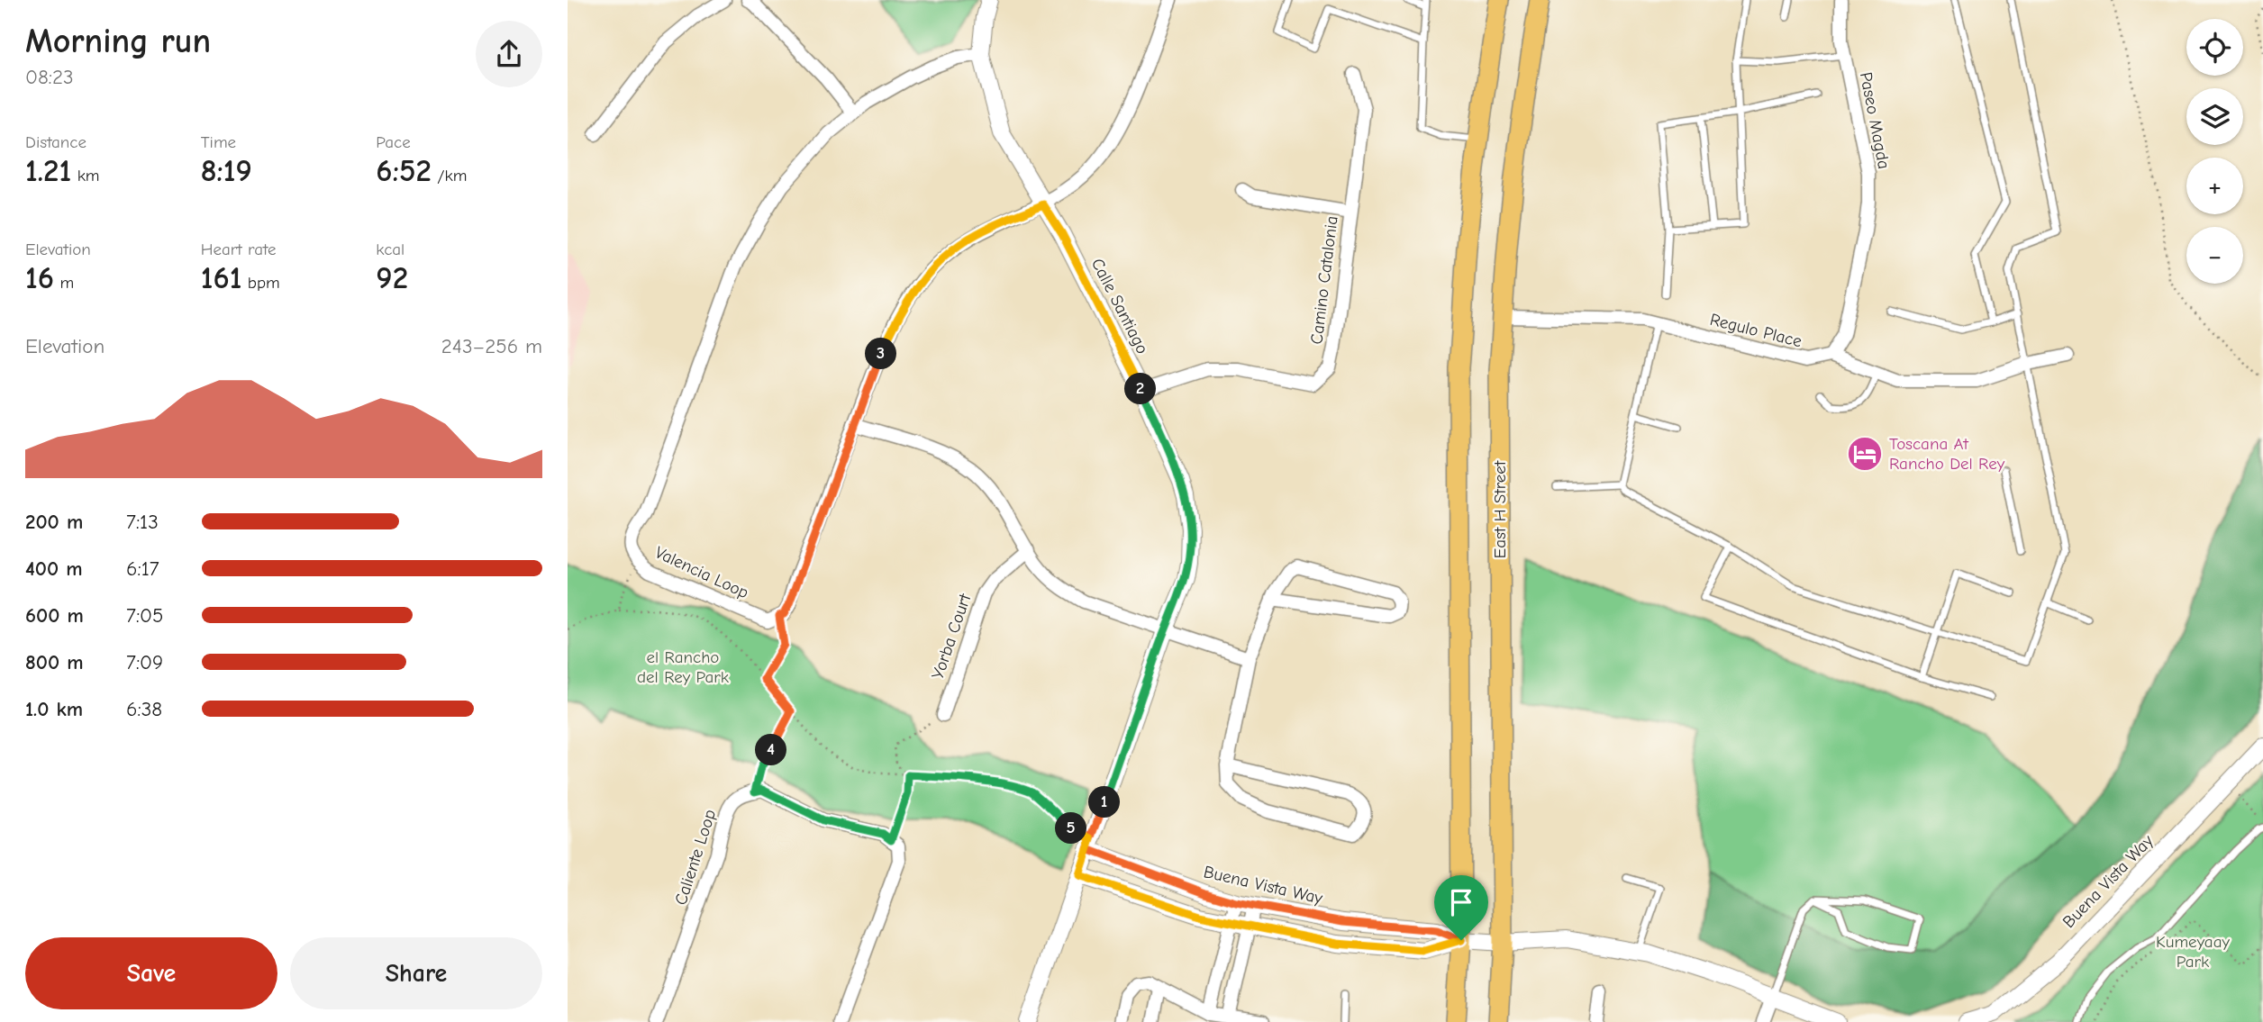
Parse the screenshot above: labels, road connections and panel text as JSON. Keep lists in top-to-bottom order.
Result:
{
  "streets": {
    "main road": ["East H Street"],
    "street": [
      "Paseo Magda",
      "Camino Catalonia",
      "Calle Santiago",
      "Regulo Place",
      "Valencia Loop",
      "Yorba Court",
      "Caliente Loop",
      "Buena Vista Way"
    ]
  },
  "crossings": [
    ["Paseo Magda", "Regulo Place"],
    ["Camino Catalonia", "Calle Santiago"],
    ["Calle Santiago", "Valencia Loop"],
    ["Calle Santiago", "Buena Vista Way"],
    ["Regulo Place", "East H Street"],
    ["East H Street", "Buena Vista Way"]
  ],
  "parks": ["el Rancho del Rey Park", "Kumeyaay Park"],
  "places": {
    "hotel": ["Toscana At Rancho Del Rey"]
  },
  "page": {
    "heading": ["Morning run", "08:23"],
    "map_buttons": ["+", "−"],
    "stats": [
      ["Distance", "1.21 km"],
      ["Time", "8:19"],
      ["Pace", "6:52 /km"],
      ["Elevation", "16 m"],
      ["Heart rate", "161 bpm"],
      ["kcal", "92"]
    ],
    "chart": ["Elevation", "243–256 m"],
    "pins": [
      "3",
      "2",
      "4",
      "1",
      "5"
    ],
    "list": [
      {
        "name": "200 m",
        "note": "7:13"
      },
      {
        "name": "400 m",
        "note": "6:17"
      },
      {
        "name": "600 m",
        "note": "7:05"
      },
      {
        "name": "800 m",
        "note": "7:09"
      },
      {
        "name": "1.0 km",
        "note": "6:38"
      }
    ],
    "buttons": ["Save", "Share"]
  }
}
